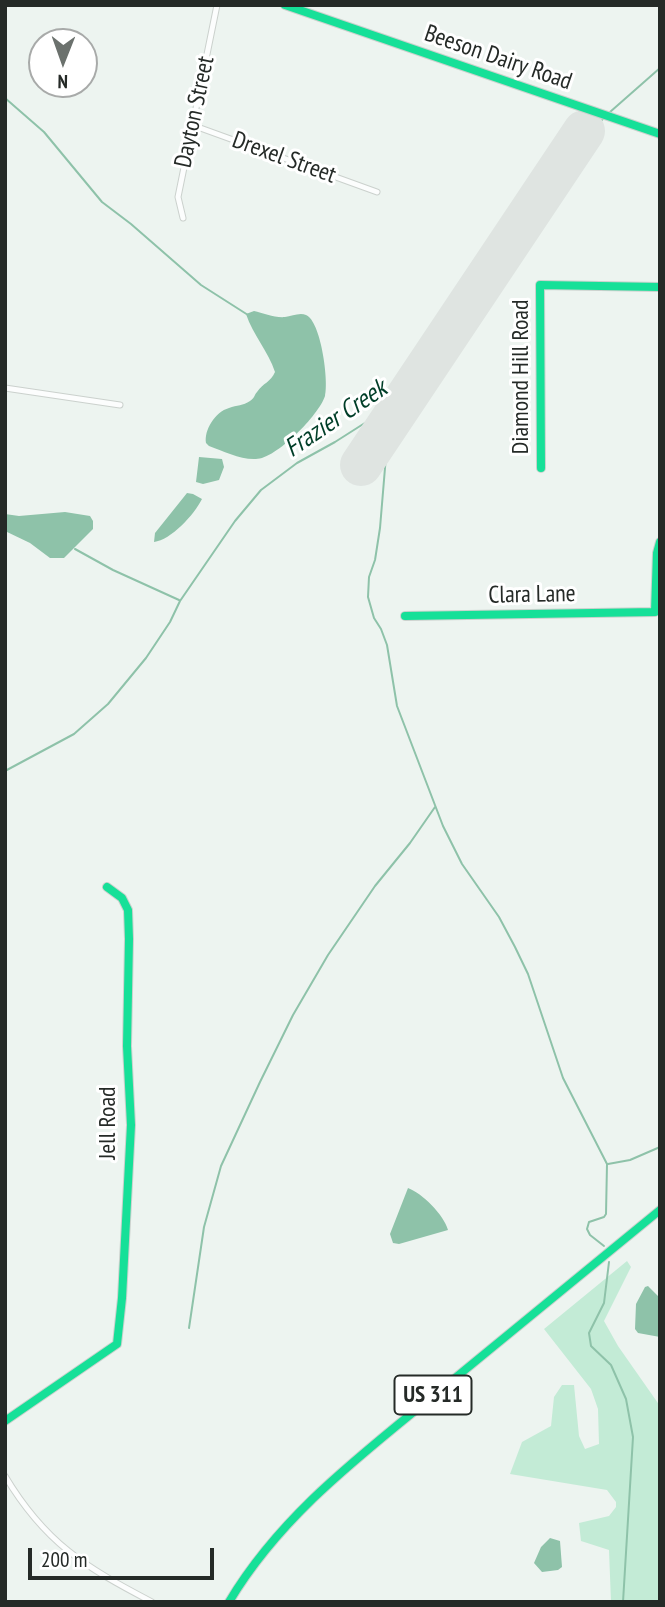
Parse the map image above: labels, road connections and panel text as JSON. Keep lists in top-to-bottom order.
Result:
{
  "streets": {
    "street": [
      "Beeson Dairy Road",
      "Dayton Street",
      "Drexel Street",
      "Diamond Hill Road",
      "Clara Lane",
      "Jell Road",
      "US 311"
    ]
  },
  "crossings": [
    ["Dayton Street", "Drexel Street"]
  ],
  "water": ["Frazier Creek"],
  "scale_bar": "200 m",
  "north": "bottom"
}
